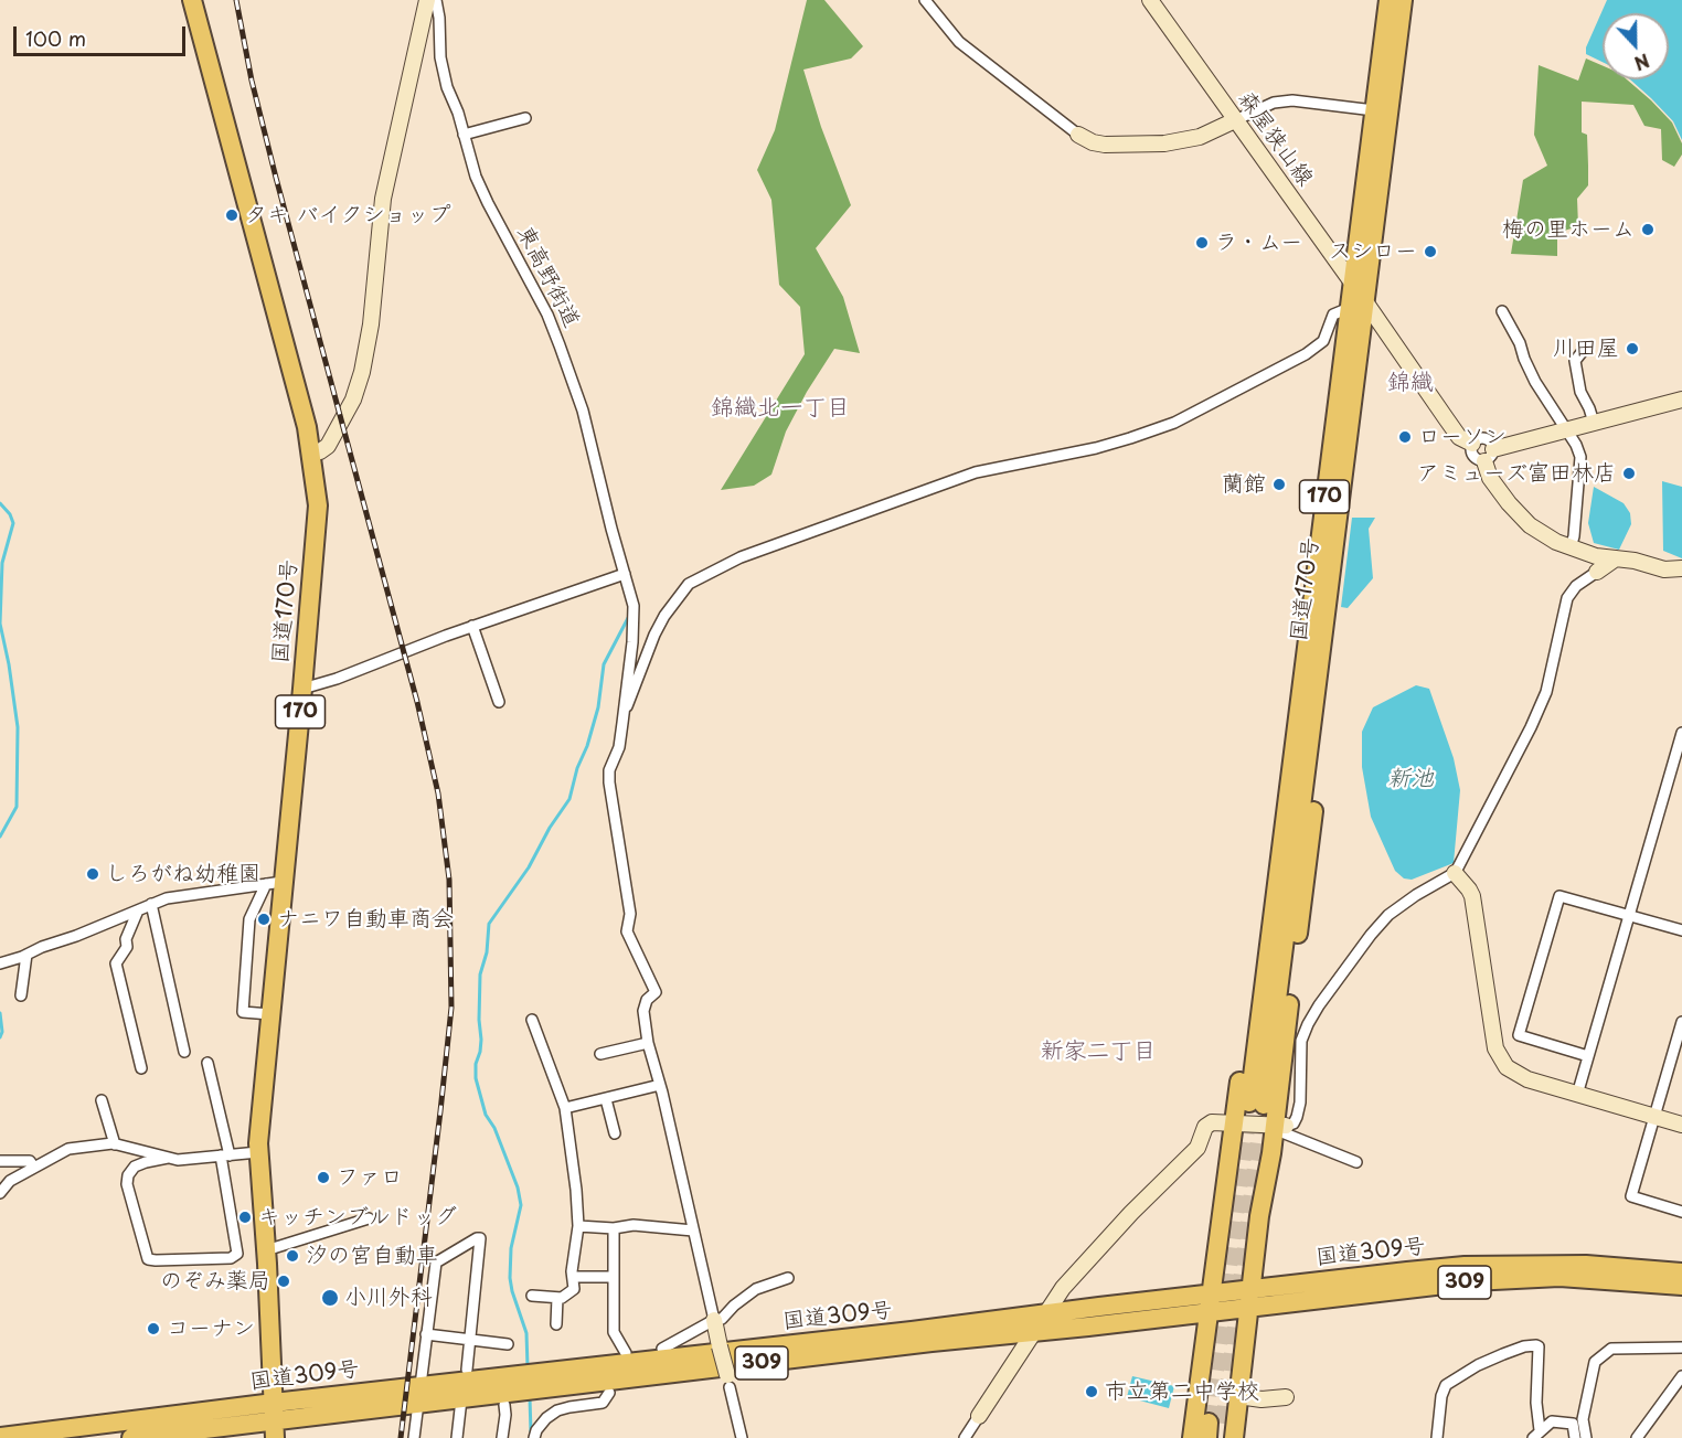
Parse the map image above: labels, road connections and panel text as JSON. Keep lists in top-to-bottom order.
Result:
{
  "streets": {
    "highway": [
      "170",
      "国道170号",
      "国道309号",
      "309"
    ],
    "street": ["森屋狭山線", "東高野街道"]
  },
  "crossings": [
    ["森屋狭山線", "国道170号"],
    ["国道170号", "国道309号"],
    ["国道309号", "309"]
  ],
  "districts": ["錦織", "錦織北一丁目", "新家二丁目"],
  "water": ["新池"],
  "places": [
    "タキ バイクショップ",
    "梅の里ホーム",
    "ラ・ムー",
    "スシロー",
    "川田屋",
    "ローソン",
    "アミューズ富田林店",
    "蘭館",
    "しろがね幼稚園",
    "ナニワ自動車商会",
    "ファロ",
    "キッチンブルドッグ",
    "汐の宮自動車",
    "のぞみ薬局",
    "小川外科",
    "コーナン",
    "市立第二中学校"
  ],
  "scale_bar": "100 m",
  "north": "bottom"
}
